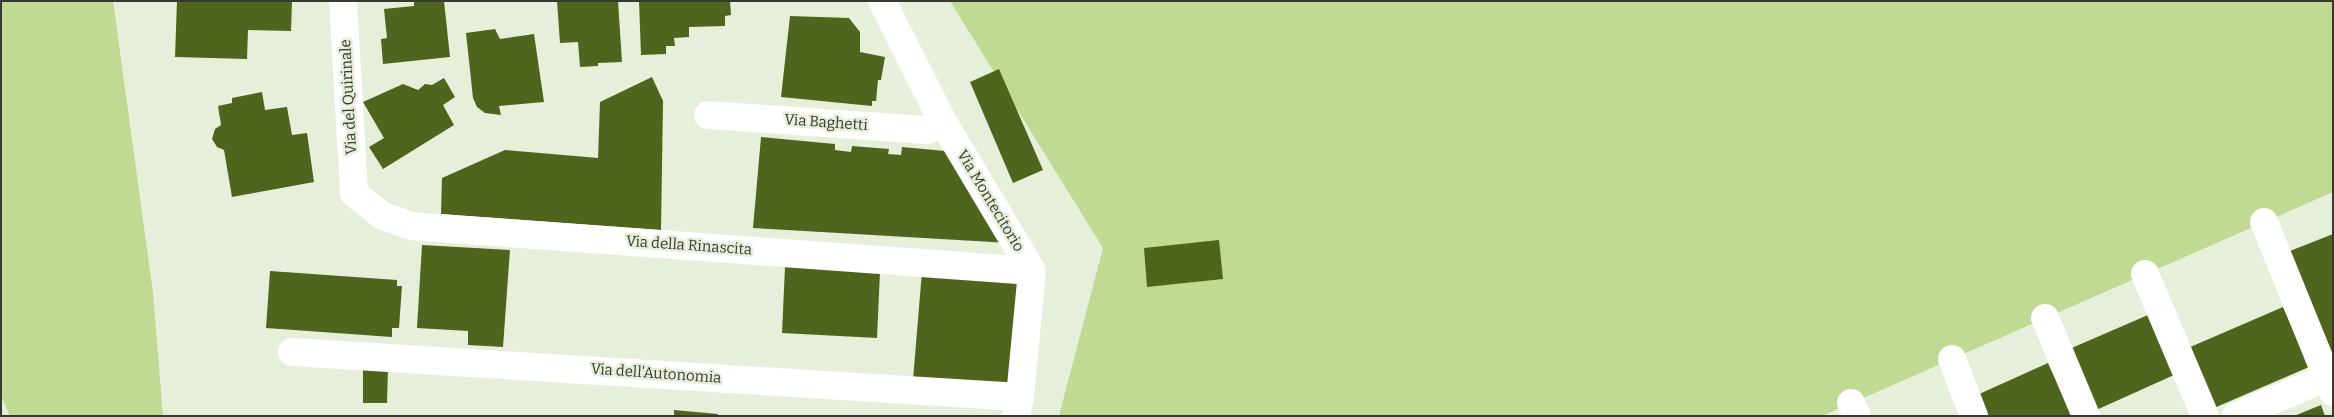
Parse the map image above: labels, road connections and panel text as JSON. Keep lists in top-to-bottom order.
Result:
{
  "streets": {
    "street": [
      "Via del Quirinale",
      "Via Baghetti",
      "Via Montecitorio",
      "Via della Rinascita",
      "Via dell'Autonomia"
    ]
  },
  "crossings": [
    ["Via del Quirinale", "Via della Rinascita"],
    ["Via Baghetti", "Via Montecitorio"],
    ["Via Montecitorio", "Via della Rinascita"]
  ]
}
